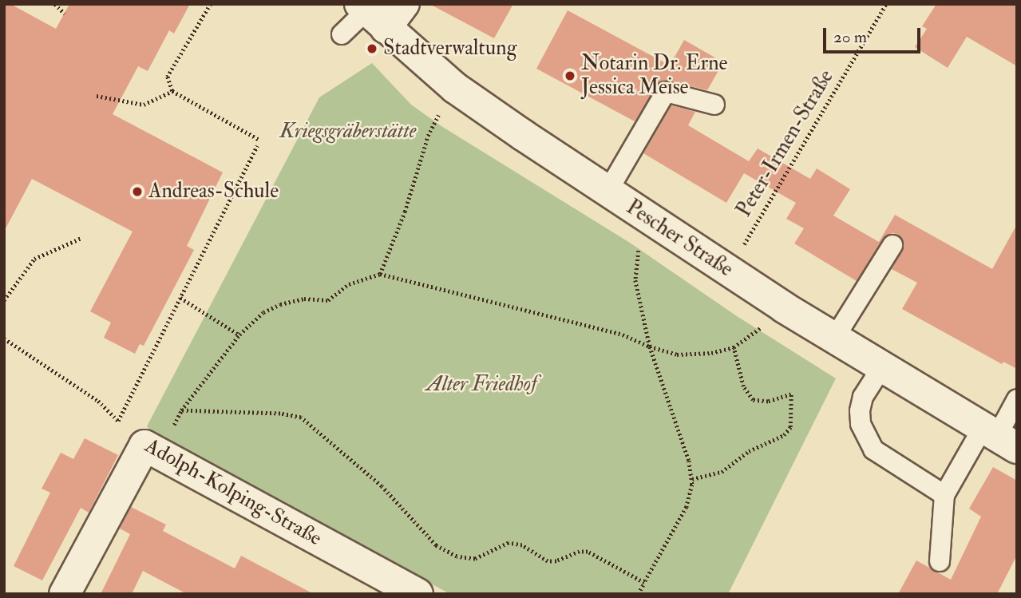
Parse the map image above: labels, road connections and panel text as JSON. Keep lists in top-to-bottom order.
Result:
{
  "streets": {
    "street": ["Pescher Straße", "Adolph-Kolping-Straße"],
    "path": ["Peter-Irmen-Straße"]
  },
  "crossings": [
    ["Peter-Irmen-Straße", "Pescher Straße"]
  ],
  "parks": ["Kriegsgräberstätte", "Alter Friedhof"],
  "places": ["Stadtverwaltung", "Notarin Dr. Erne Jessica Meise", "Andreas-Schule"],
  "scale_bar": "20 m"
}
